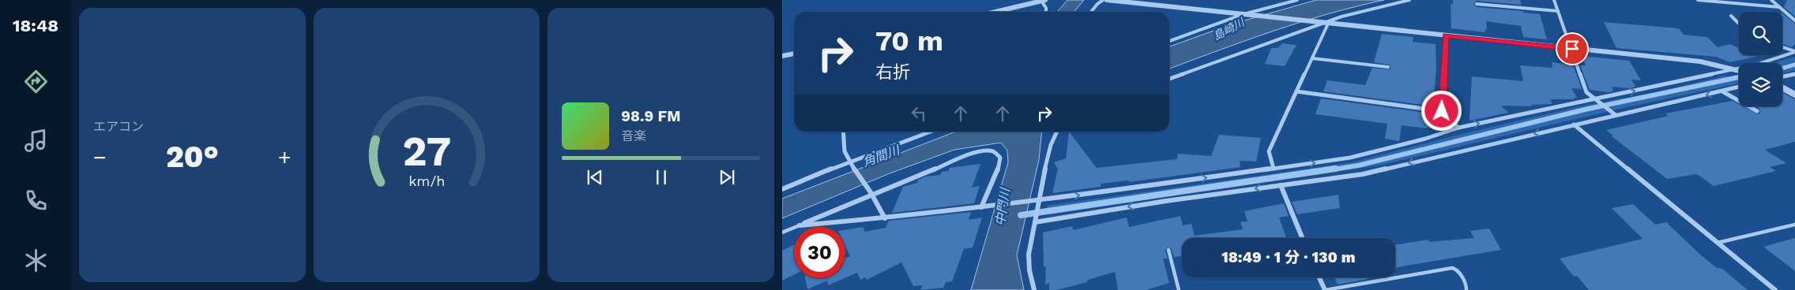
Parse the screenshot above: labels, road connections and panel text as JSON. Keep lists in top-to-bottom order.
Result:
{
  "water": ["島崎川", "角間川", "中門川"],
  "page": {
    "tabs": "18:48",
    "tile": "エアコン",
    "turn": ["70 m", "右折"],
    "song": ["98.9 FM", "音楽"],
    "heat": ["−", "20°", "+"],
    "limit": "30",
    "trip": "18:49 · 1 分 · 130 m",
    "gauge": ["27", "km/h"]
  }
}
